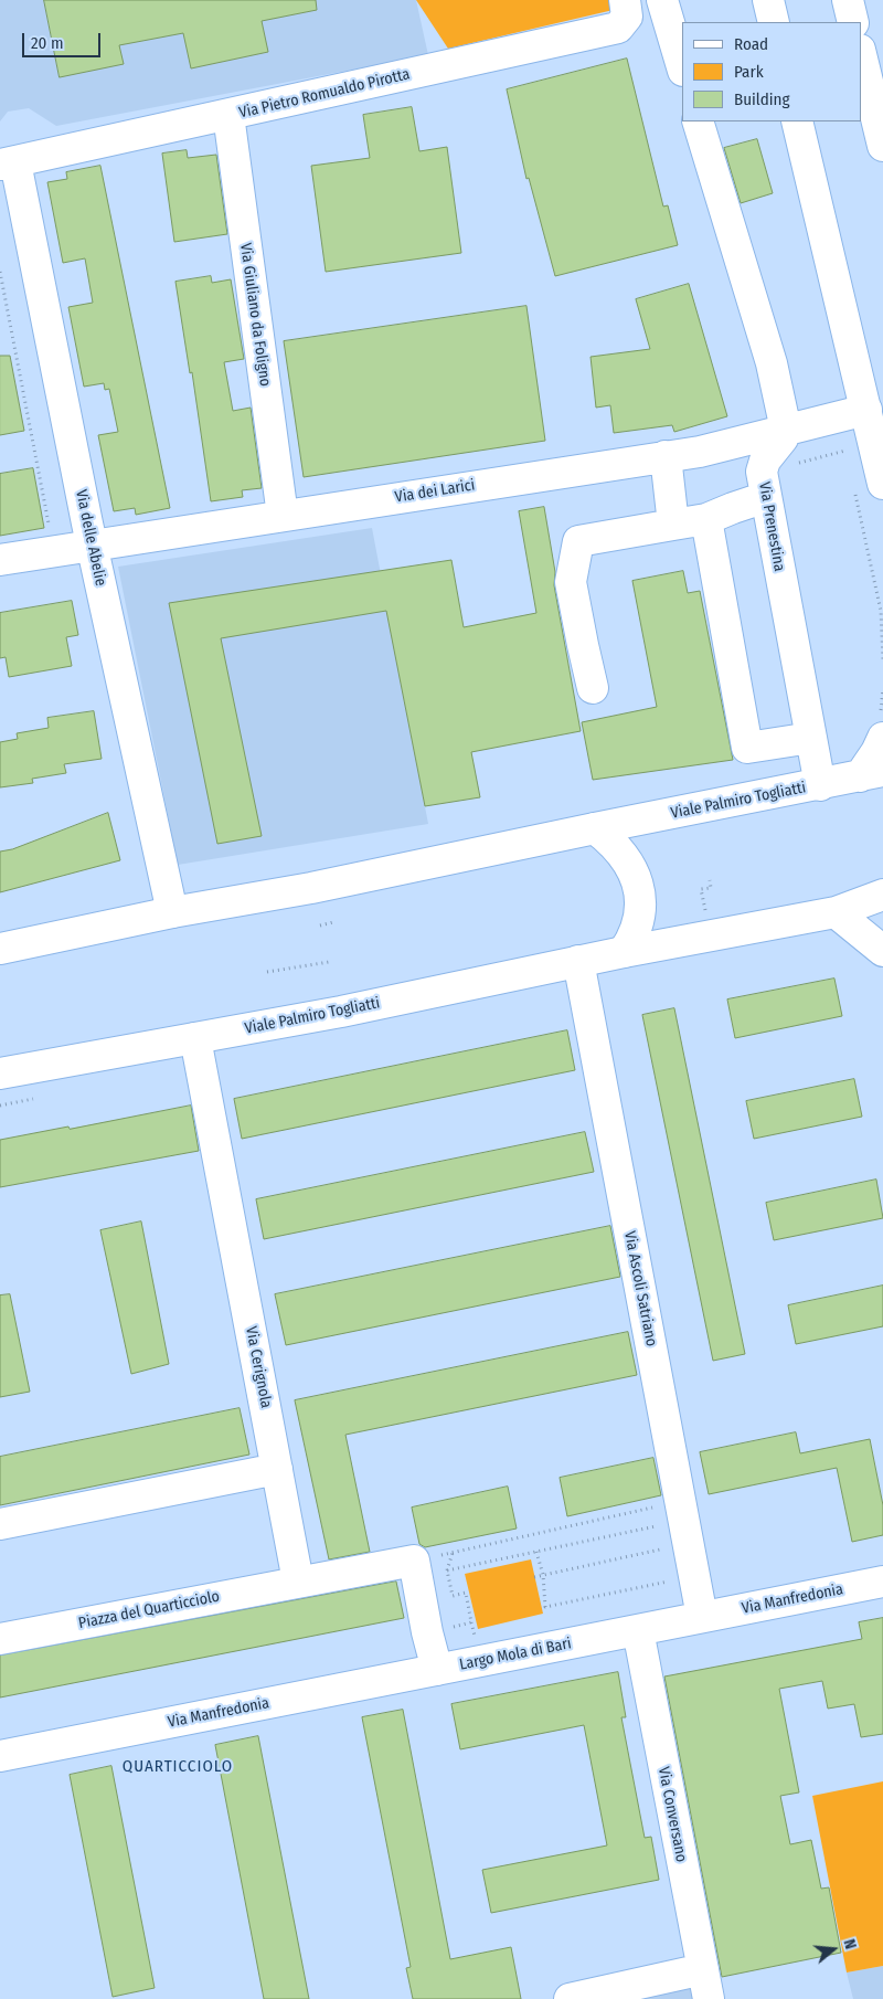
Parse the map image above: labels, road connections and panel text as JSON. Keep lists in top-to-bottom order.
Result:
{
  "streets": {
    "street": [
      "Via Pietro Romualdo Pirotta",
      "Via Giuliano da Foligno",
      "Via dei Larici",
      "Via Prenestina",
      "Via delle Abelie",
      "Viale Palmiro Togliatti",
      "Via Ascoli Satriano",
      "Via Cerignola",
      "Via Manfredonia",
      "Piazza del Quarticciolo",
      "Largo Mola di Bari",
      "Via Conversano"
    ]
  },
  "crossings": [
    ["Via Pietro Romualdo Pirotta", "Via Giuliano da Foligno"],
    ["Via Pietro Romualdo Pirotta", "Via delle Abelie"],
    ["Via Giuliano da Foligno", "Via dei Larici"],
    ["Via dei Larici", "Via Prenestina"],
    ["Via dei Larici", "Via delle Abelie"],
    ["Via Prenestina", "Viale Palmiro Togliatti"],
    ["Via delle Abelie", "Viale Palmiro Togliatti"],
    ["Viale Palmiro Togliatti", "Via Ascoli Satriano"],
    ["Viale Palmiro Togliatti", "Via Cerignola"],
    ["Via Ascoli Satriano", "Via Manfredonia"],
    ["Via Ascoli Satriano", "Largo Mola di Bari"],
    ["Via Cerignola", "Piazza del Quarticciolo"],
    ["Via Manfredonia", "Largo Mola di Bari"],
    ["Largo Mola di Bari", "Via Conversano"]
  ],
  "districts": ["QUARTICCIOLO"],
  "legend": ["Road", "Park", "Building"],
  "scale_bar": "20 m",
  "north": "right"
}
